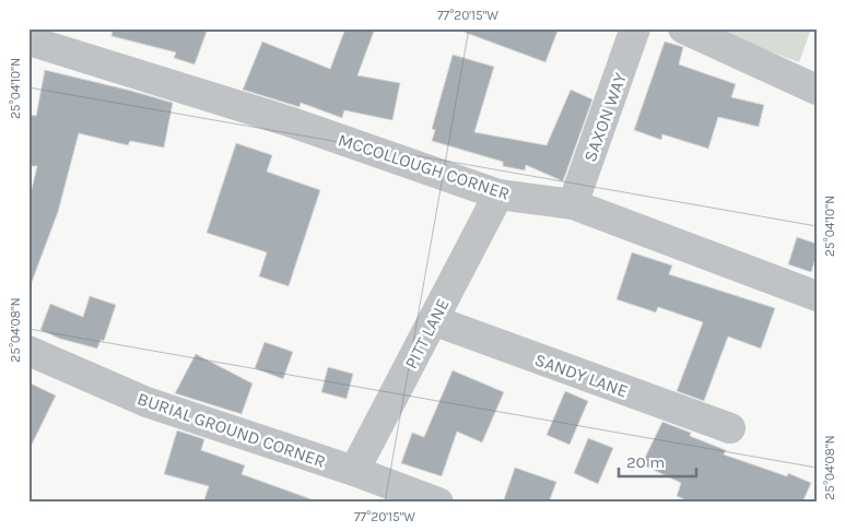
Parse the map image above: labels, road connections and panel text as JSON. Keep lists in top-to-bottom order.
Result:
{
  "streets": {
    "street": [
      "SAXON WAY",
      "MCCOLLOUGH CORNER",
      "PITT LANE",
      "SANDY LANE",
      "BURIAL GROUND CORNER"
    ]
  },
  "crossings": [
    ["SAXON WAY", "MCCOLLOUGH CORNER"],
    ["MCCOLLOUGH CORNER", "PITT LANE"],
    ["PITT LANE", "SANDY LANE"],
    ["PITT LANE", "BURIAL GROUND CORNER"]
  ],
  "scale_bar": "20 m",
  "coordinates": ["77°20'15\"W", "25°04'10\"N", "25°04'08\"N"]
}
